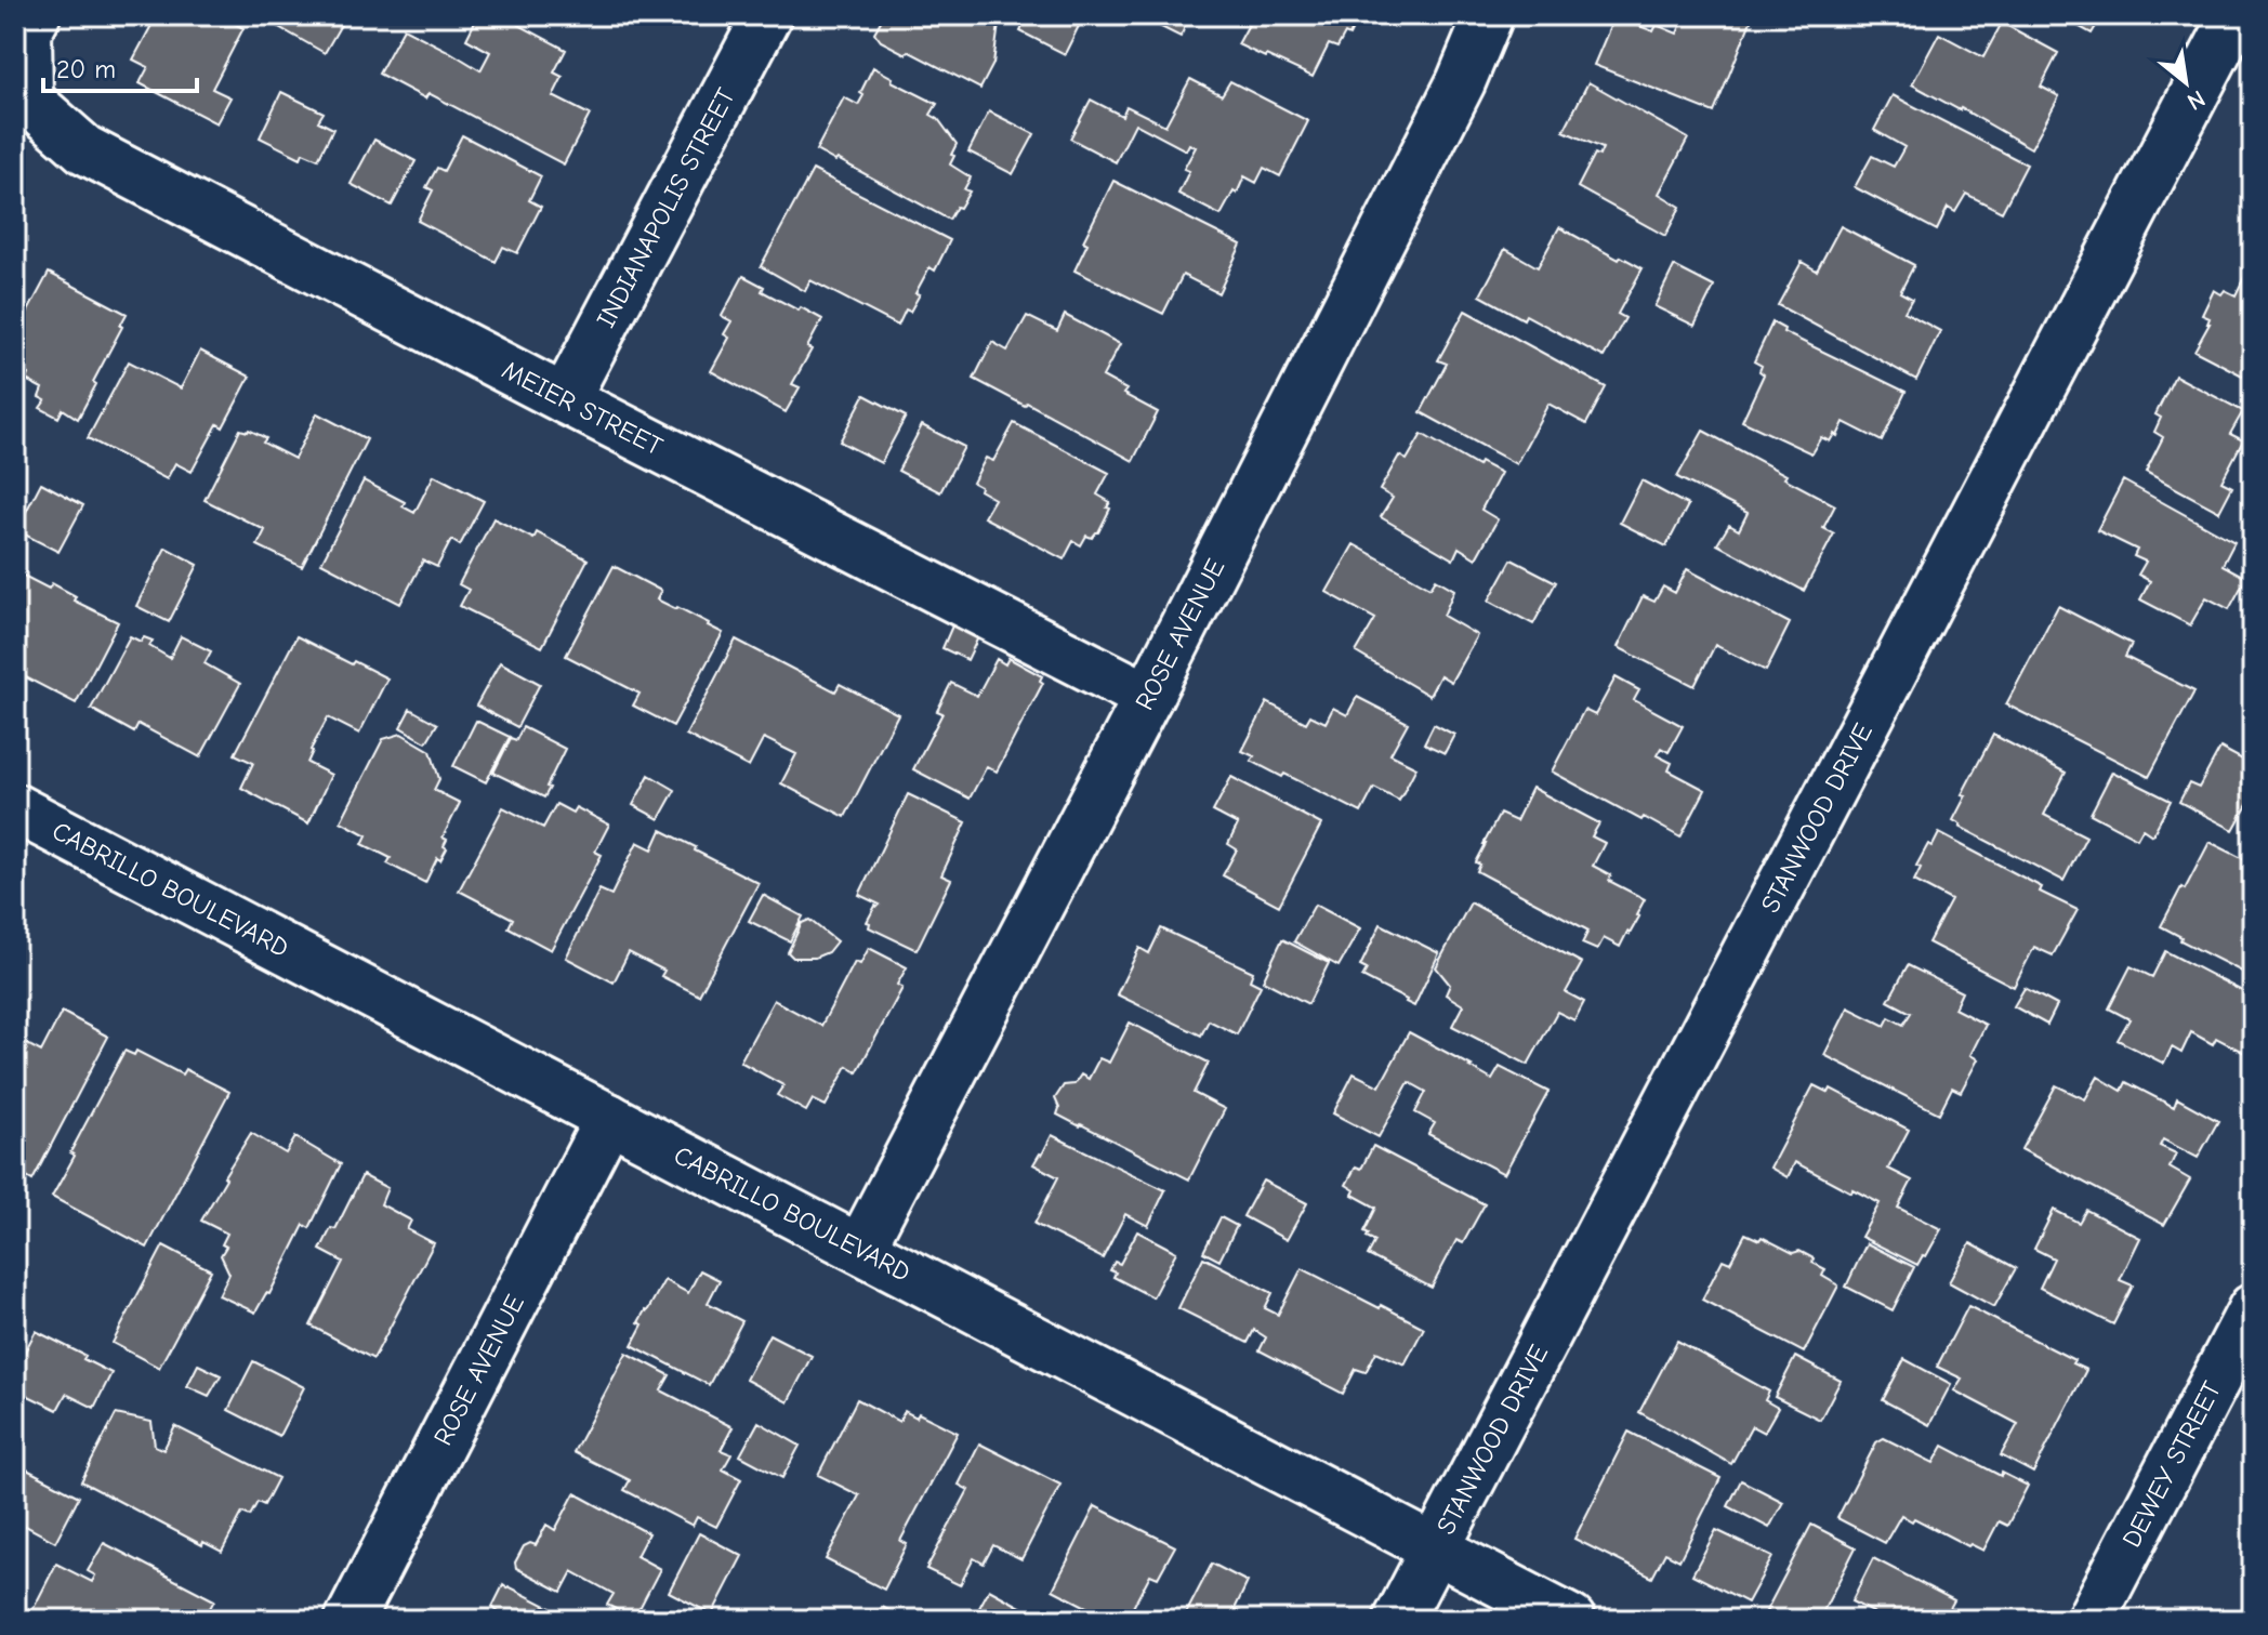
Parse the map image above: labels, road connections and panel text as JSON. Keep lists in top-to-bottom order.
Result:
{
  "streets": {
    "street": [
      "INDIANAPOLIS STREET",
      "MEIER STREET",
      "ROSE AVENUE",
      "STANWOOD DRIVE",
      "CABRILLO BOULEVARD",
      "DEWEY STREET"
    ]
  },
  "crossings": [
    ["INDIANAPOLIS STREET", "MEIER STREET"],
    ["MEIER STREET", "ROSE AVENUE"],
    ["ROSE AVENUE", "CABRILLO BOULEVARD"],
    ["STANWOOD DRIVE", "CABRILLO BOULEVARD"]
  ],
  "scale_bar": "20 m",
  "north": "bottom right"
}
